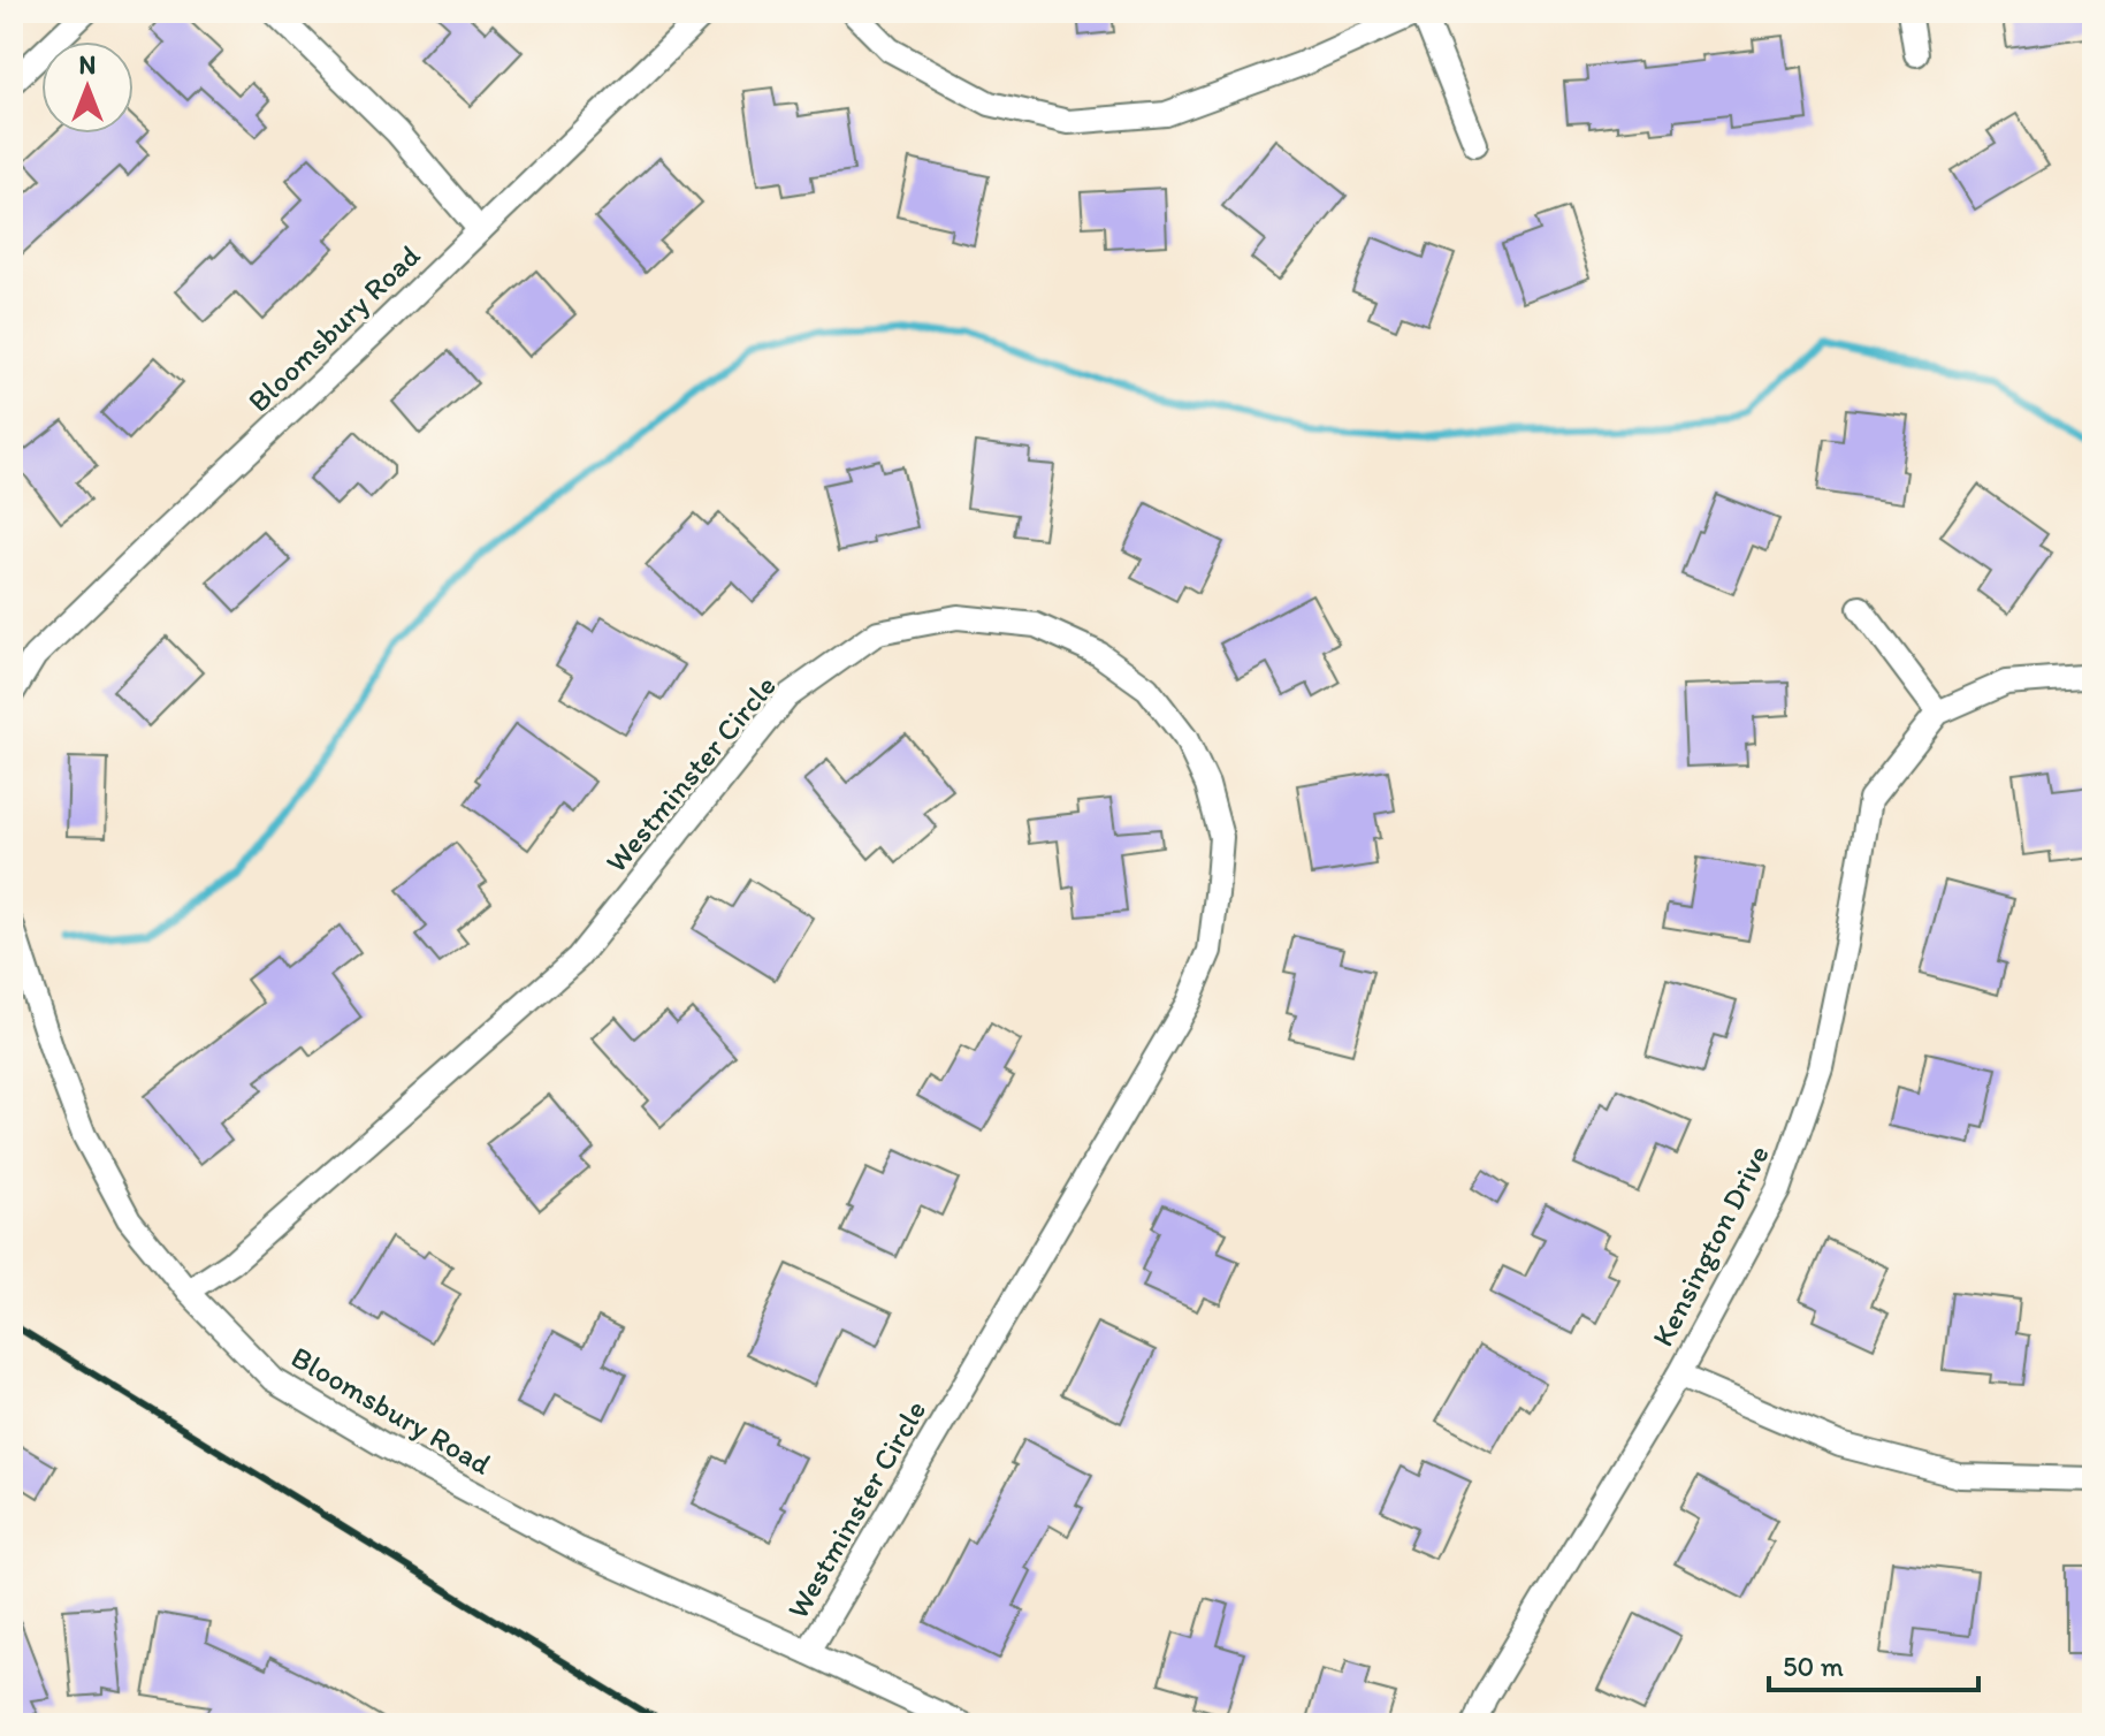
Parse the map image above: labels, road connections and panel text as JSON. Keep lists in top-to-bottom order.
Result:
{
  "streets": {
    "street": ["Bloomsbury Road", "Westminster Circle", "Kensington Drive"]
  },
  "crossings": [
    ["Bloomsbury Road", "Westminster Circle"]
  ],
  "scale_bar": "50 m",
  "north": "top"
}
